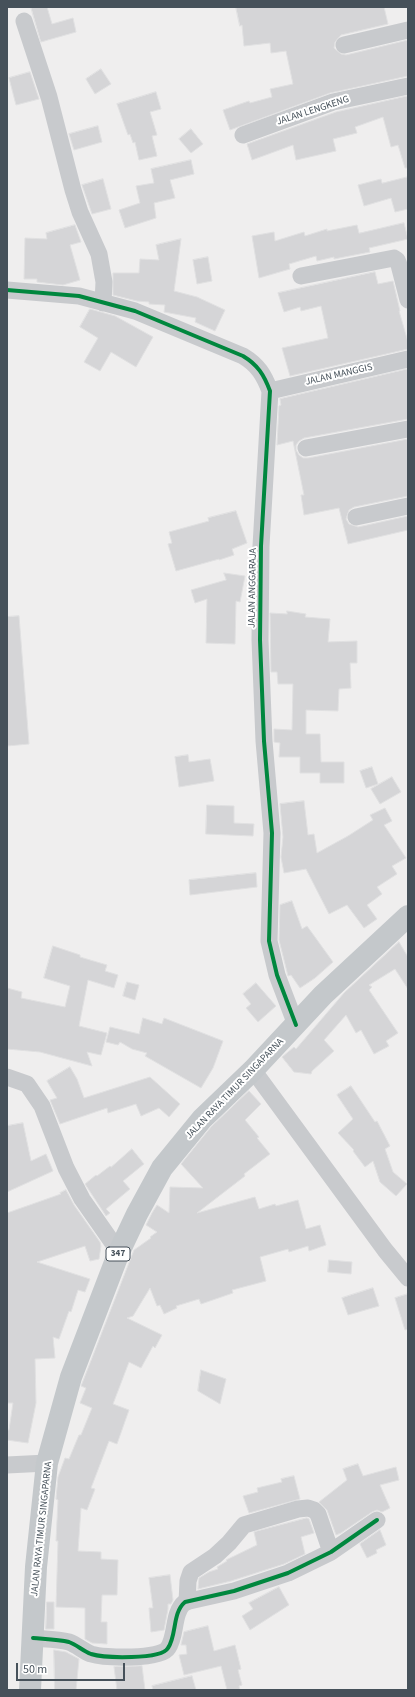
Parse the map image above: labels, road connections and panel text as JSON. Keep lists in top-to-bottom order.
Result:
{
  "streets": {
    "main road": ["JALAN RAYA TIMUR SINGAPARNA", "347"],
    "street": ["JALAN LENGKENG", "JALAN MANGGIS", "JALAN ANGGARAJA"]
  },
  "crossings": [
    ["JALAN MANGGIS", "JALAN ANGGARAJA"],
    ["JALAN ANGGARAJA", "JALAN RAYA TIMUR SINGAPARNA"]
  ],
  "scale_bar": "50 m"
}
